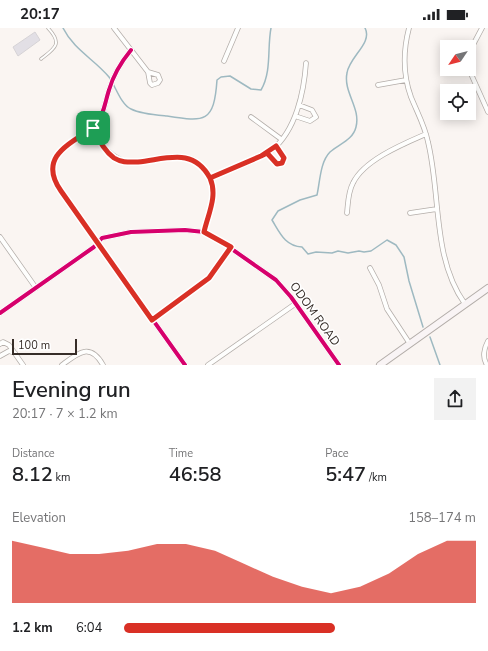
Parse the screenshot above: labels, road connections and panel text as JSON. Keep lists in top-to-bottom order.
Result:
{
  "streets": {
    "street": ["ODOM ROAD"]
  },
  "scale_bar": "100 m",
  "north": "bottom left",
  "page": {
    "status": "20:17",
    "scale": "100 m",
    "heading": ["Evening run", "20:17 · 7 × 1.2 km"],
    "stats": [
      ["Distance", "8.12 km"],
      ["Time", "46:58"],
      ["Pace", "5:47 /km"]
    ],
    "chart": ["Elevation", "158–174 m"],
    "list": [
      {
        "name": "1.2 km",
        "note": "6:04"
      }
    ]
  }
}
